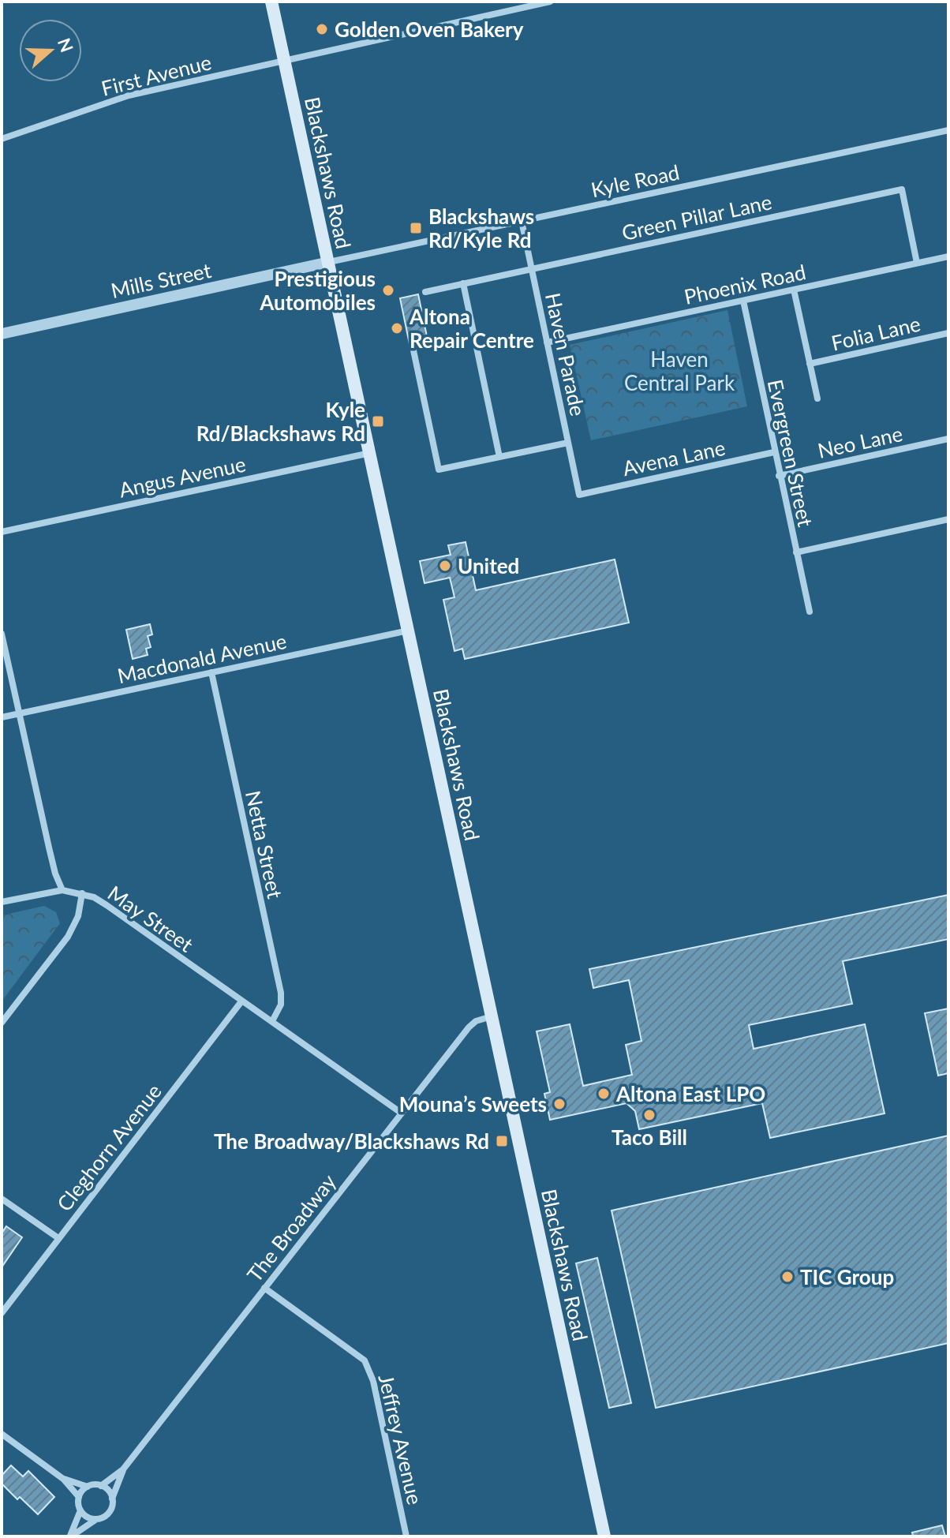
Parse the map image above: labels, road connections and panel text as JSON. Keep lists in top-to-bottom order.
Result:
{
  "streets": {
    "main road": ["Blackshaws Road"],
    "street": [
      "First Avenue",
      "Kyle Road",
      "Green Pillar Lane",
      "Mills Street",
      "Phoenix Road",
      "Folia Lane",
      "Haven Parade",
      "Neo Lane",
      "Evergreen Street",
      "Avena Lane",
      "Angus Avenue",
      "Macdonald Avenue",
      "Netta Street",
      "May Street",
      "Cleghorn Avenue",
      "The Broadway",
      "Jeffrey Avenue"
    ]
  },
  "crossings": [
    ["First Avenue", "Blackshaws Road"],
    ["Blackshaws Road", "Kyle Road"],
    ["Blackshaws Road", "Mills Street"],
    ["Blackshaws Road", "Angus Avenue"],
    ["Blackshaws Road", "Macdonald Avenue"],
    ["Blackshaws Road", "The Broadway"],
    ["Kyle Road", "Mills Street"],
    ["Kyle Road", "Haven Parade"],
    ["Green Pillar Lane", "Phoenix Road"],
    ["Green Pillar Lane", "Haven Parade"],
    ["Phoenix Road", "Haven Parade"],
    ["Phoenix Road", "Evergreen Street"],
    ["Haven Parade", "Avena Lane"],
    ["Neo Lane", "Evergreen Street"],
    ["Evergreen Street", "Avena Lane"],
    ["Macdonald Avenue", "Netta Street"],
    ["Netta Street", "May Street"],
    ["May Street", "Cleghorn Avenue"],
    ["May Street", "The Broadway"],
    ["The Broadway", "Jeffrey Avenue"]
  ],
  "parks": ["Haven Central Park"],
  "places": {
    "other": [
      "Golden Oven Bakery",
      "Prestigious Automobiles",
      "Altona Repair Centre",
      "United",
      "Altona East LPO",
      "Mouna’s Sweets",
      "Taco Bill",
      "TIC Group"
    ],
    "transit": ["Blackshaws Rd/Kyle Rd", "Kyle Rd/Blackshaws Rd", "The Broadway/Blackshaws Rd"]
  },
  "north": "right"
}
